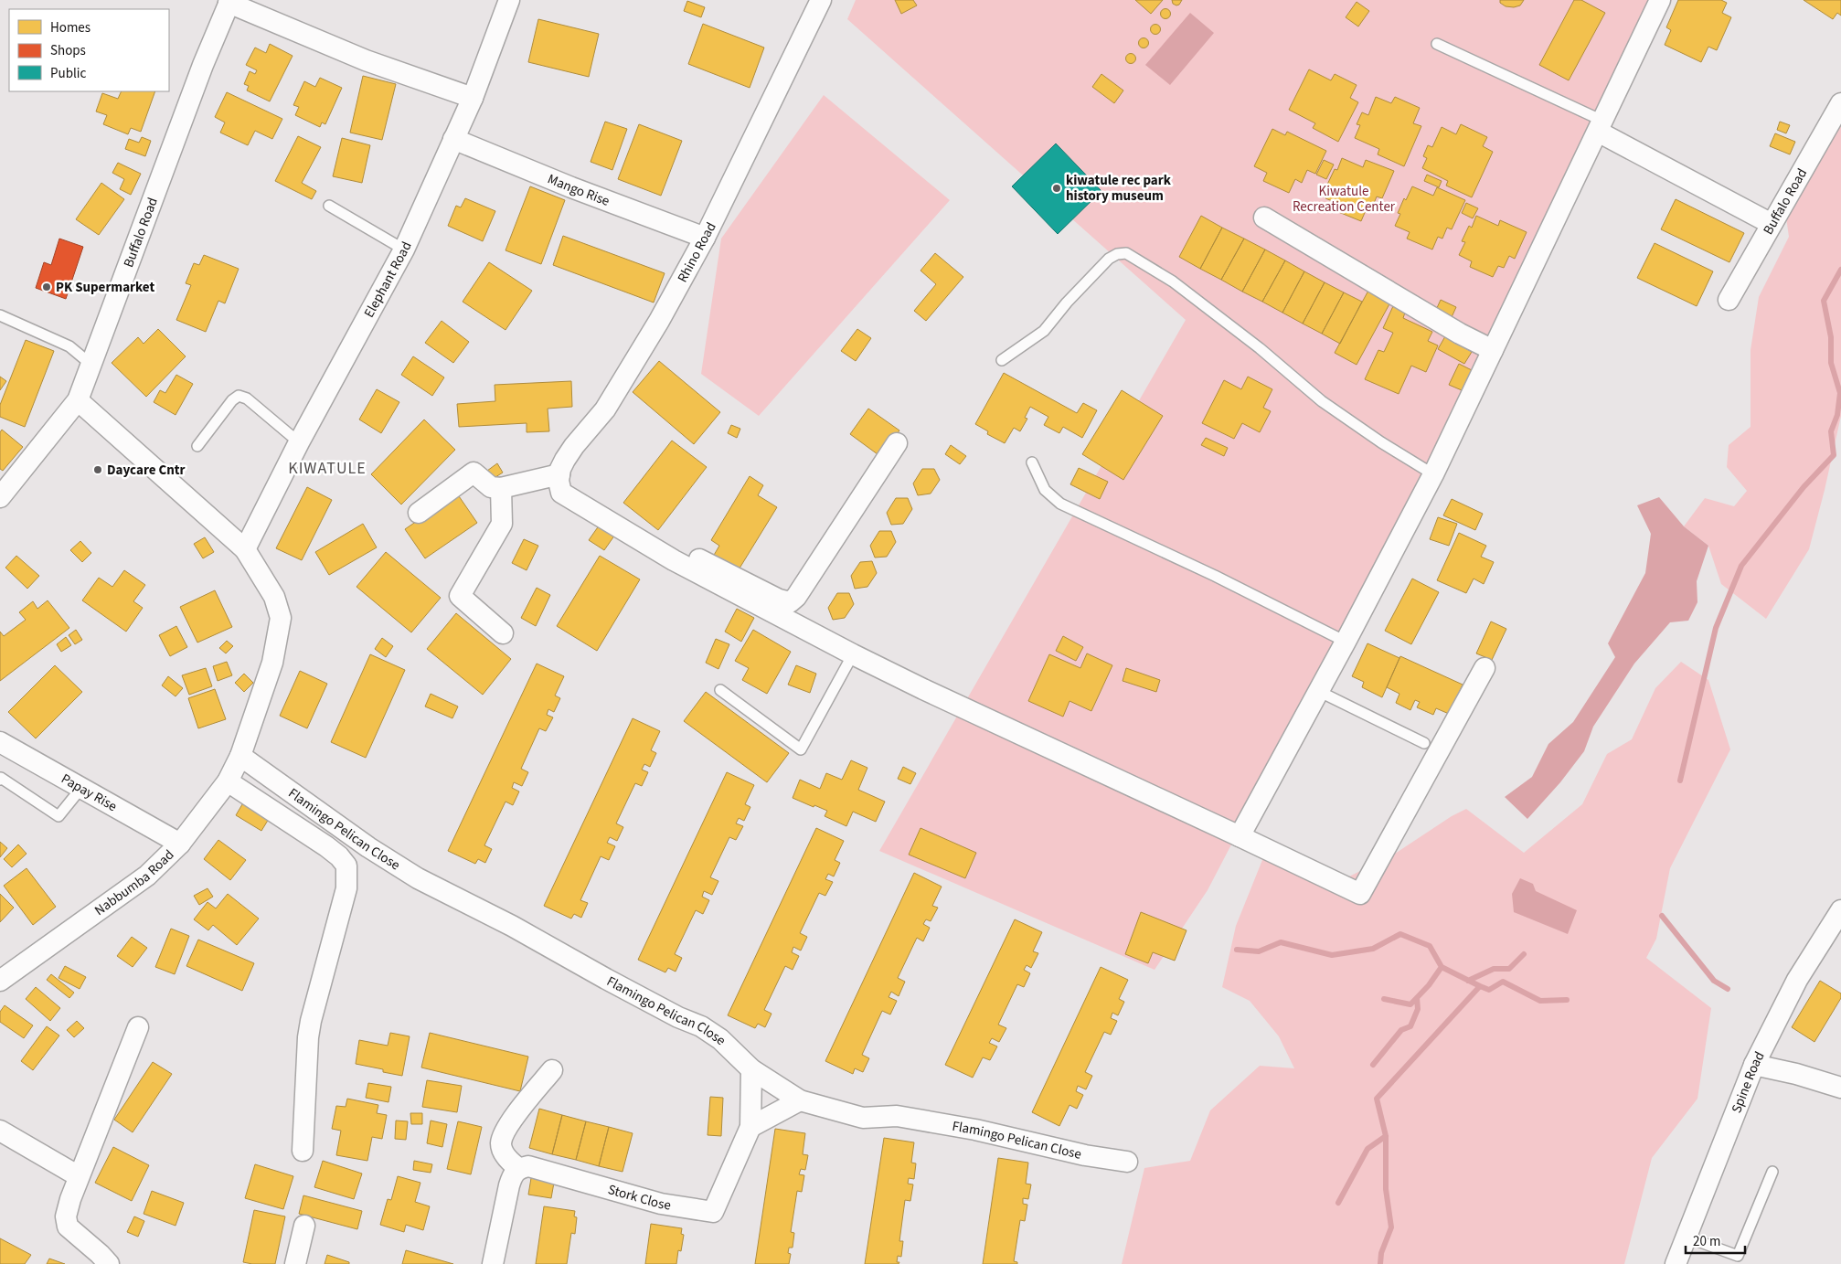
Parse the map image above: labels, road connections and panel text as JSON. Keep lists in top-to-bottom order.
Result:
{
  "streets": {
    "street": [
      "Mango Rise",
      "Buffalo Road",
      "Rhino Road",
      "Elephant Road",
      "Papay Rise",
      "Flamingo Pelican Close",
      "Nabbumba Road",
      "Spine Road",
      "Stork Close"
    ]
  },
  "crossings": [
    ["Mango Rise", "Rhino Road"],
    ["Mango Rise", "Elephant Road"],
    ["Buffalo Road", "Nabbumba Road"],
    ["Elephant Road", "Nabbumba Road"],
    ["Papay Rise", "Nabbumba Road"],
    ["Flamingo Pelican Close", "Nabbumba Road"],
    ["Flamingo Pelican Close", "Stork Close"]
  ],
  "districts": ["KIWATULE"],
  "parks": ["Kiwatule Recreation Center"],
  "places": ["kiwatule rec park history museum", "PK Supermarket", "Daycare Cntr"],
  "legend": ["Homes", "Shops", "Public"],
  "scale_bar": "20 m"
}
